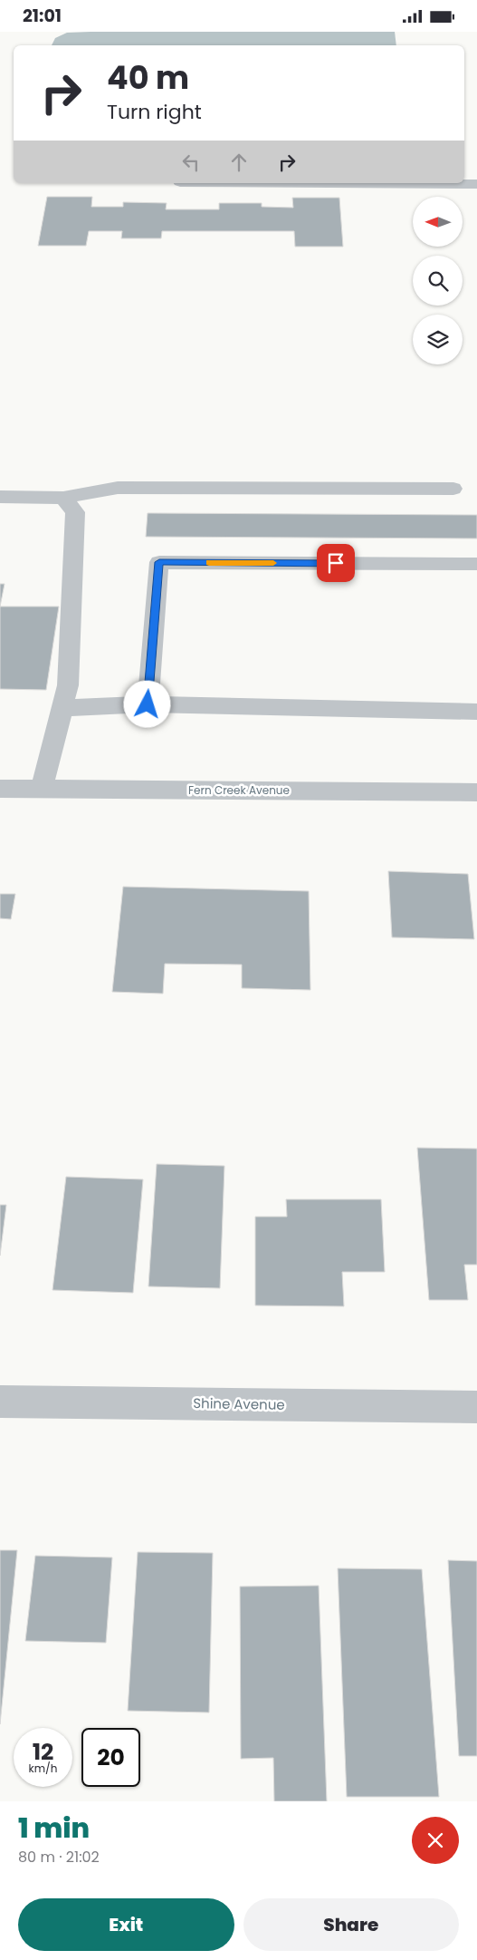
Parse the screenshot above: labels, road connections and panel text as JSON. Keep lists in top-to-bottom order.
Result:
{
  "streets": {
    "street": ["Fern Creek Avenue", "Shine Avenue"]
  },
  "north": "left",
  "page": {
    "status": "21:01",
    "turn": ["40 m", "Turn right"],
    "speed": "12 km/h",
    "limit": "20",
    "heading": ["1 min", "80 m · 21:02"],
    "buttons": ["Exit", "Share"]
  }
}
